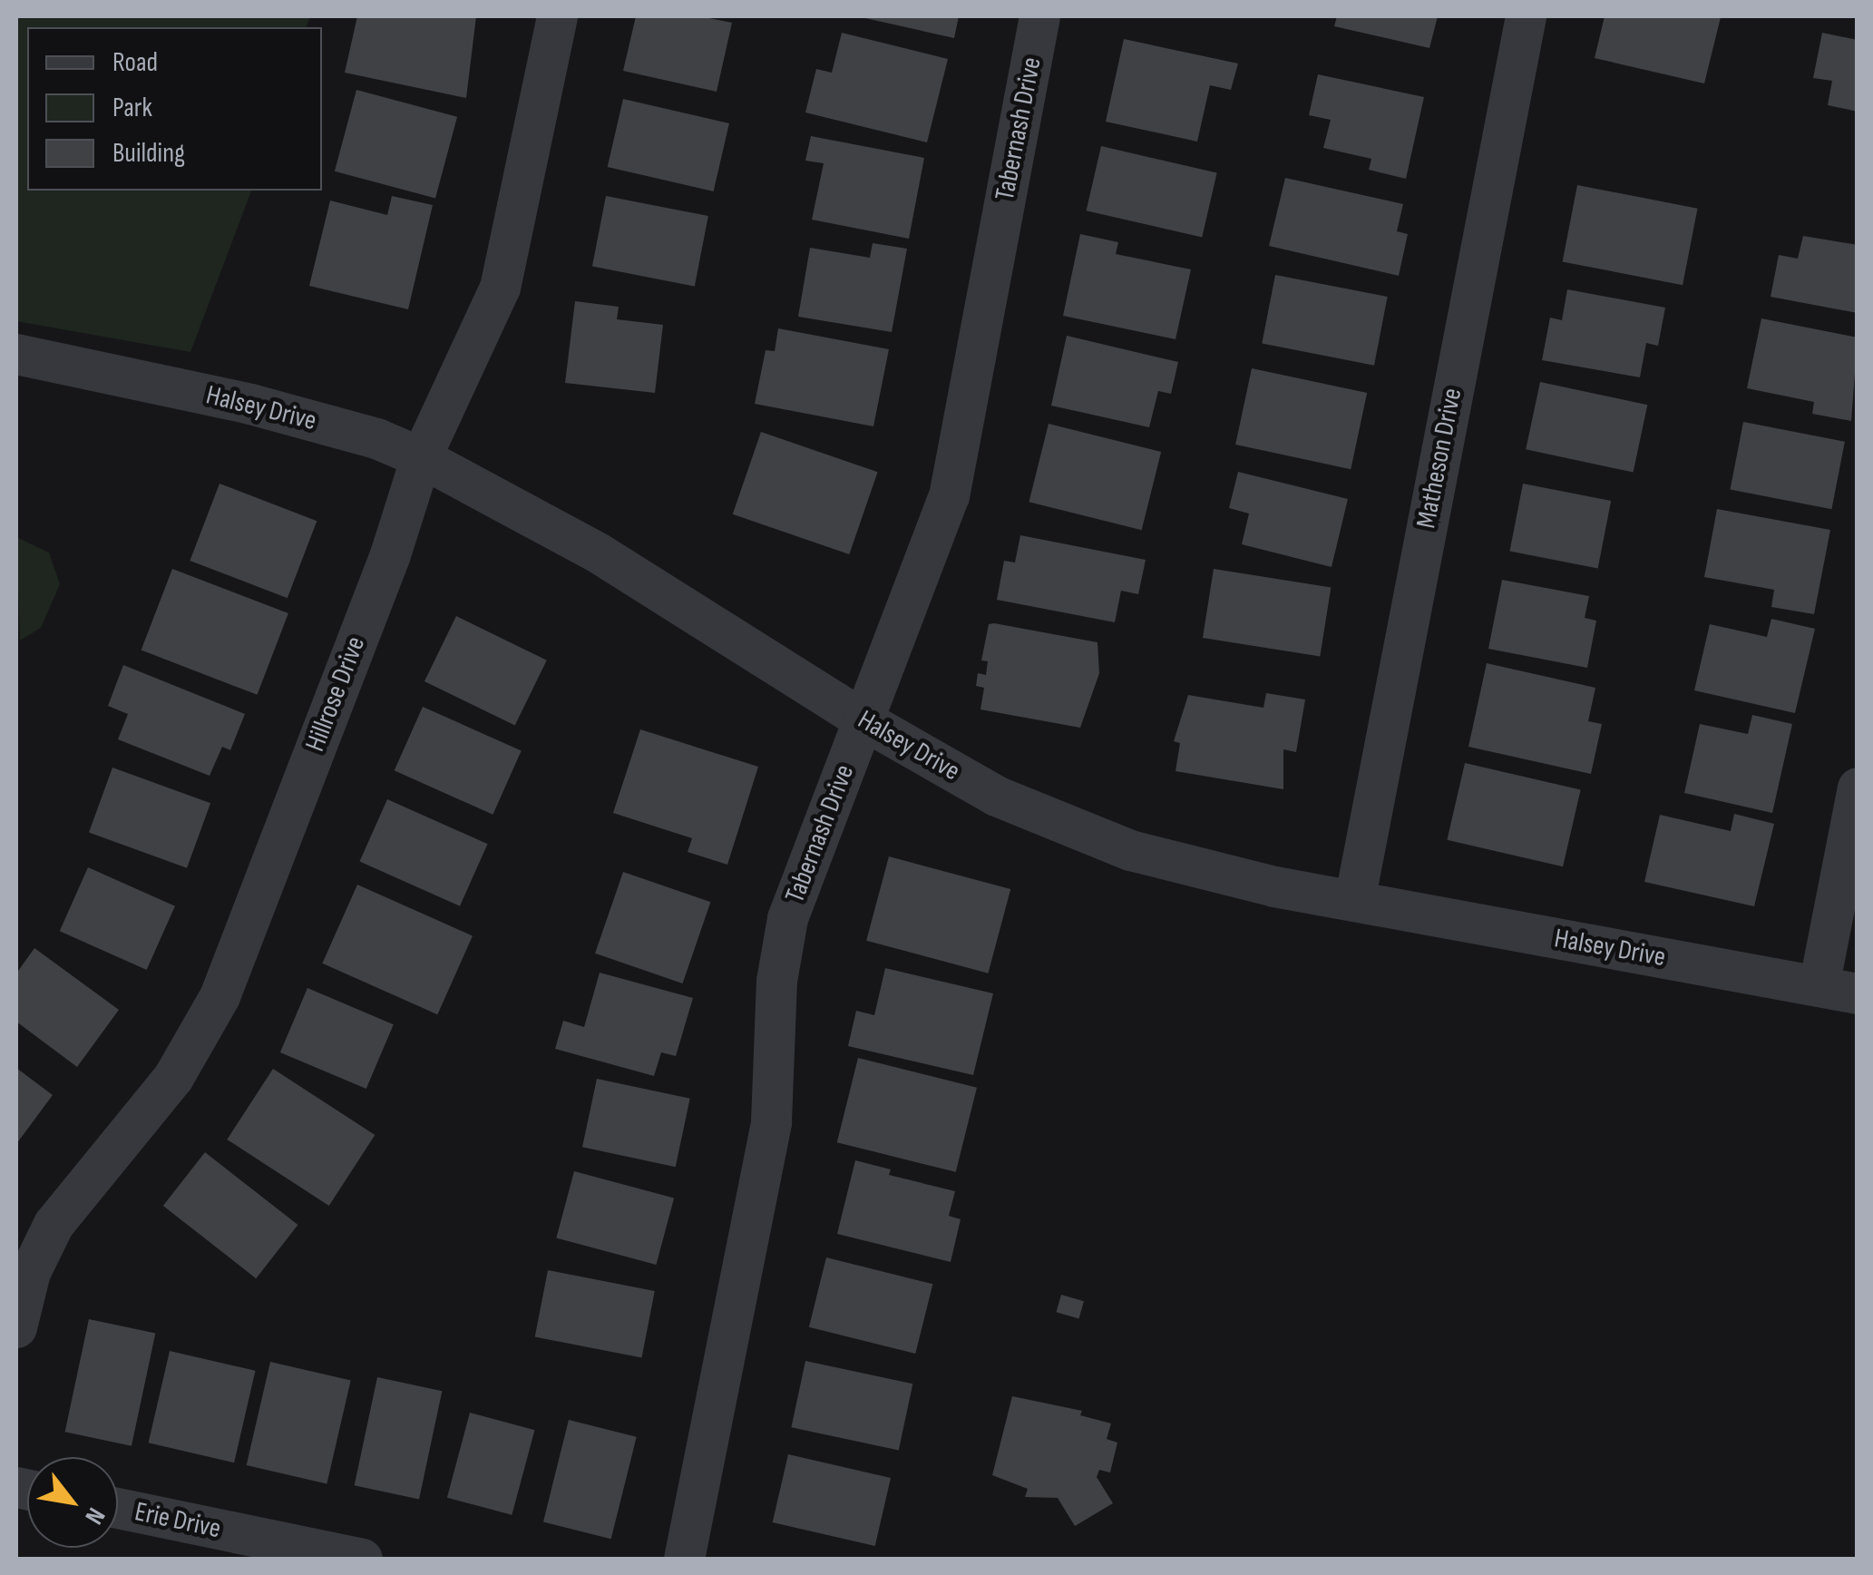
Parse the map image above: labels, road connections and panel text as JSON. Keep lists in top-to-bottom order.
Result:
{
  "streets": {
    "street": [
      "Tabernash Drive",
      "Halsey Drive",
      "Matheson Drive",
      "Hillrose Drive",
      "Erie Drive"
    ]
  },
  "crossings": [
    ["Tabernash Drive", "Halsey Drive"],
    ["Halsey Drive", "Matheson Drive"],
    ["Halsey Drive", "Hillrose Drive"]
  ],
  "legend": ["Road", "Park", "Building"],
  "north": "bottom right"
}
